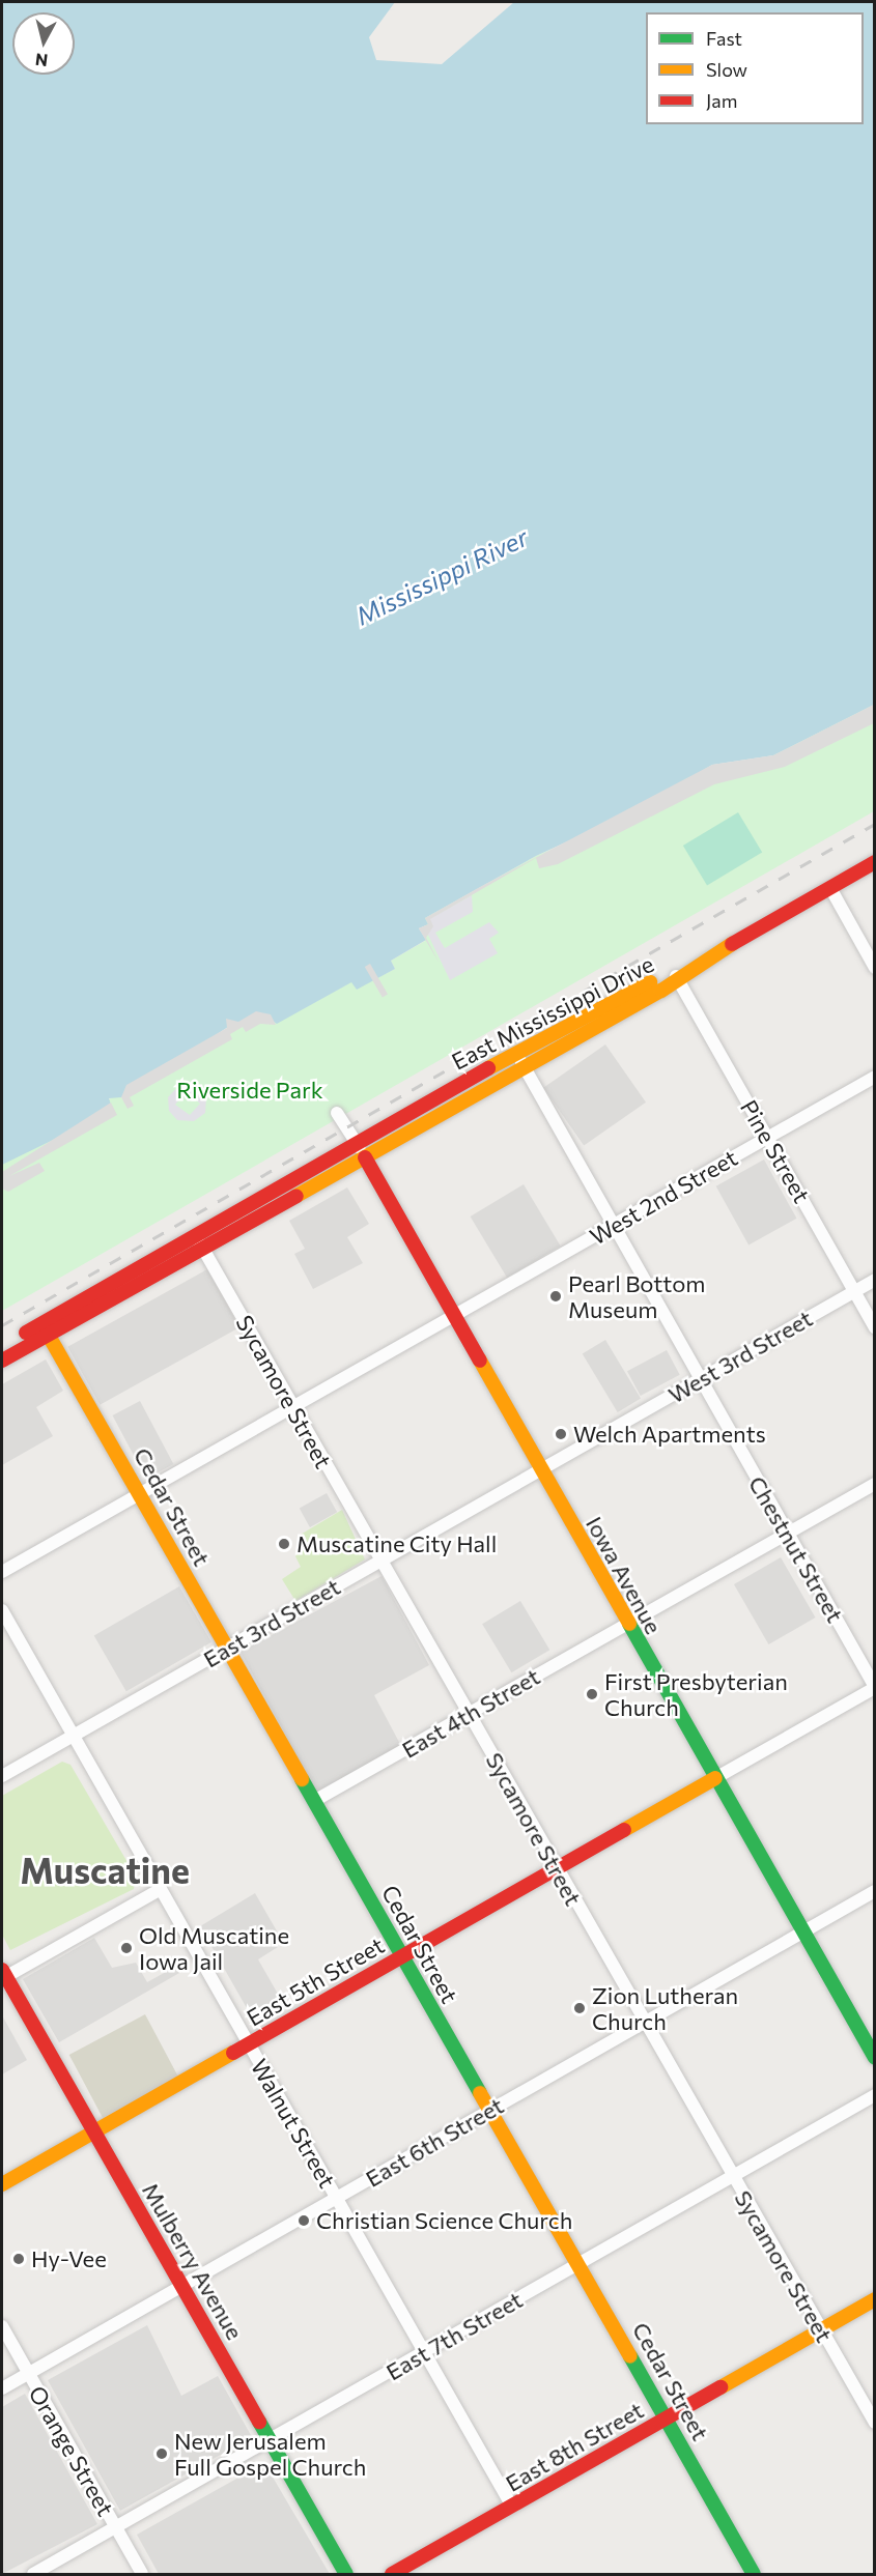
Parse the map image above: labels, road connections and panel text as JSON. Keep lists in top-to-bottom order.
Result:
{
  "streets": {
    "main road": [
      "East Mississippi Drive",
      "Cedar Street",
      "Iowa Avenue",
      "East 5th Street",
      "Mulberry Avenue",
      "East 8th Street"
    ],
    "street": [
      "Pine Street",
      "West 2nd Street",
      "West 3rd Street",
      "Sycamore Street",
      "Chestnut Street",
      "East 3rd Street",
      "East 4th Street",
      "Walnut Street",
      "East 6th Street",
      "East 7th Street",
      "Orange Street"
    ]
  },
  "crossings": [
    ["East Mississippi Drive", "Pine Street"],
    ["East Mississippi Drive", "Sycamore Street"],
    ["East Mississippi Drive", "Cedar Street"],
    ["East Mississippi Drive", "Chestnut Street"],
    ["East Mississippi Drive", "Iowa Avenue"],
    ["Pine Street", "West 2nd Street"],
    ["Pine Street", "West 3rd Street"],
    ["West 2nd Street", "Sycamore Street"],
    ["West 2nd Street", "Cedar Street"],
    ["West 2nd Street", "Chestnut Street"],
    ["West 2nd Street", "Iowa Avenue"],
    ["West 3rd Street", "Chestnut Street"],
    ["West 3rd Street", "Iowa Avenue"],
    ["West 3rd Street", "East 3rd Street"],
    ["Sycamore Street", "East 3rd Street"],
    ["Sycamore Street", "East 4th Street"],
    ["Sycamore Street", "East 5th Street"],
    ["Sycamore Street", "East 6th Street"],
    ["Sycamore Street", "East 7th Street"],
    ["Sycamore Street", "East 8th Street"],
    ["Cedar Street", "East 3rd Street"],
    ["Cedar Street", "East 4th Street"],
    ["Cedar Street", "East 5th Street"],
    ["Cedar Street", "East 6th Street"],
    ["Cedar Street", "East 7th Street"],
    ["Cedar Street", "East 8th Street"],
    ["Chestnut Street", "East 4th Street"],
    ["Iowa Avenue", "East 3rd Street"],
    ["Iowa Avenue", "East 4th Street"],
    ["Iowa Avenue", "East 5th Street"],
    ["Iowa Avenue", "East 6th Street"],
    ["East 3rd Street", "Walnut Street"],
    ["East 5th Street", "Walnut Street"],
    ["East 5th Street", "Mulberry Avenue"],
    ["Walnut Street", "East 6th Street"],
    ["Walnut Street", "East 7th Street"],
    ["Walnut Street", "East 8th Street"],
    ["East 6th Street", "Mulberry Avenue"],
    ["East 6th Street", "Orange Street"],
    ["Mulberry Avenue", "East 7th Street"],
    ["East 7th Street", "Orange Street"]
  ],
  "districts": ["Muscatine"],
  "water": ["Mississippi River"],
  "parks": ["Riverside Park"],
  "places": [
    "Pearl Bottom Museum",
    "Welch Apartments",
    "Muscatine City Hall",
    "First Presbyterian Church",
    "Old Muscatine Iowa Jail",
    "Zion Lutheran Church",
    "Christian Science Church",
    "Hy-Vee",
    "New Jerusalem Full Gospel Church"
  ],
  "legend": ["Fast", "Slow", "Jam"],
  "north": "bottom"
}
